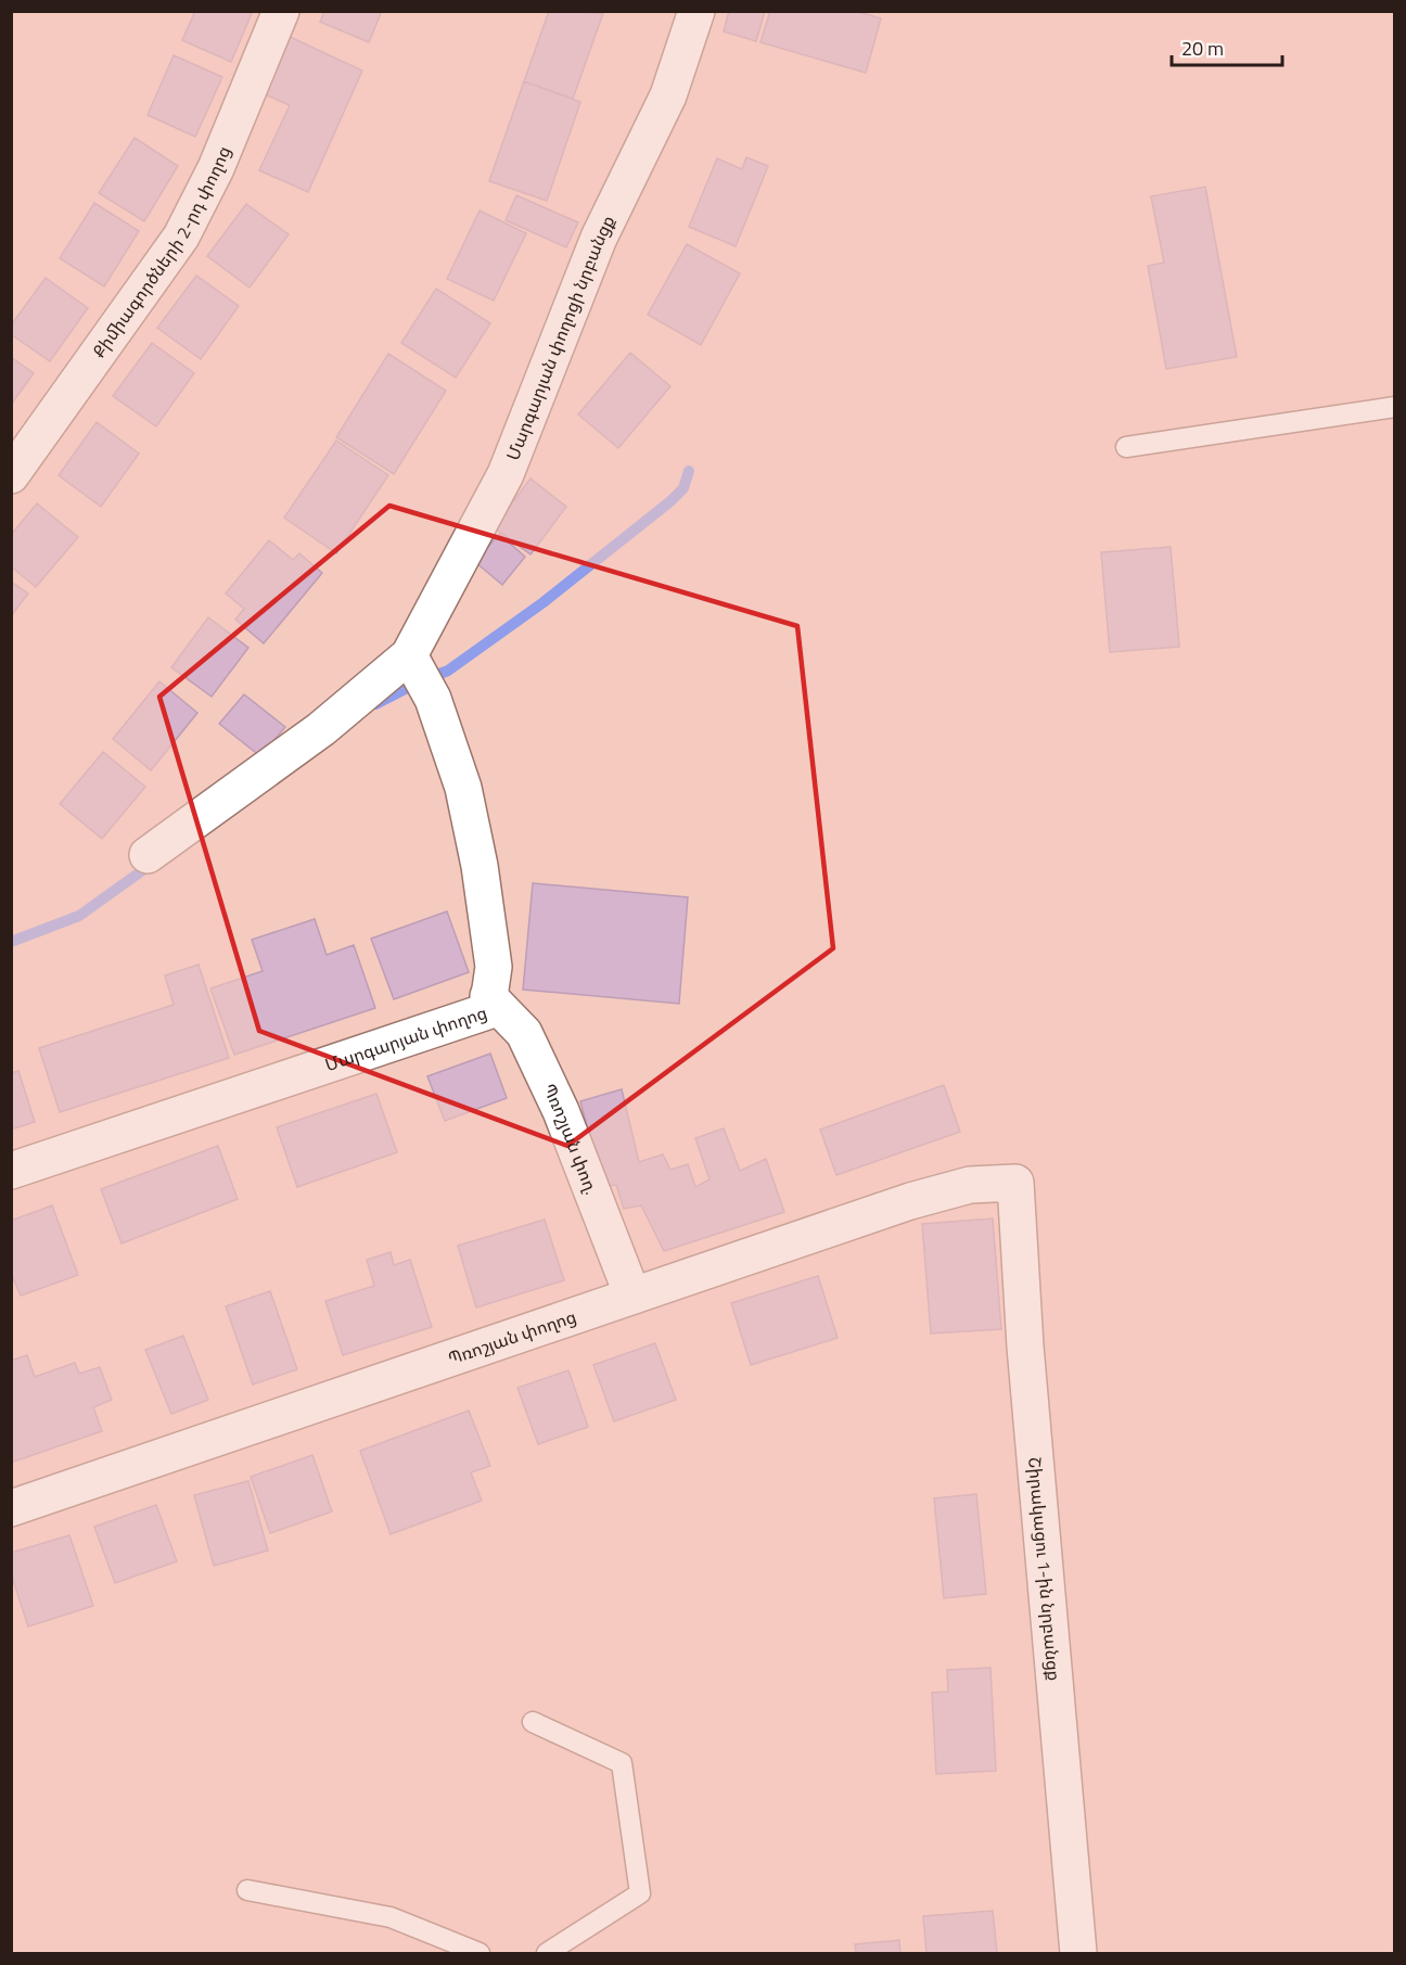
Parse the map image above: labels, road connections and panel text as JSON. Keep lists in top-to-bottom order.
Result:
{
  "streets": {
    "street": [
      "Քիմիագործների 2-րդ փողոց",
      "Մարգարյան փողոցի նրբանցք",
      "Մարգարյան փողոց",
      "Պռոշյան փող.",
      "Պռոշյան փողոց",
      "Շիրակացու 1-ին նրբանցք"
    ]
  },
  "crossings": [
    ["Մարգարյան փողոցի նրբանցք", "Մարգարյան փողոց"],
    ["Մարգարյան փողոց", "Պռոշյան փող."],
    ["Պռոշյան փող.", "Պռոշյան փողոց"],
    ["Պռոշյան փողոց", "Շիրակացու 1-ին նրբանցք"]
  ],
  "scale_bar": "20 m"
}
